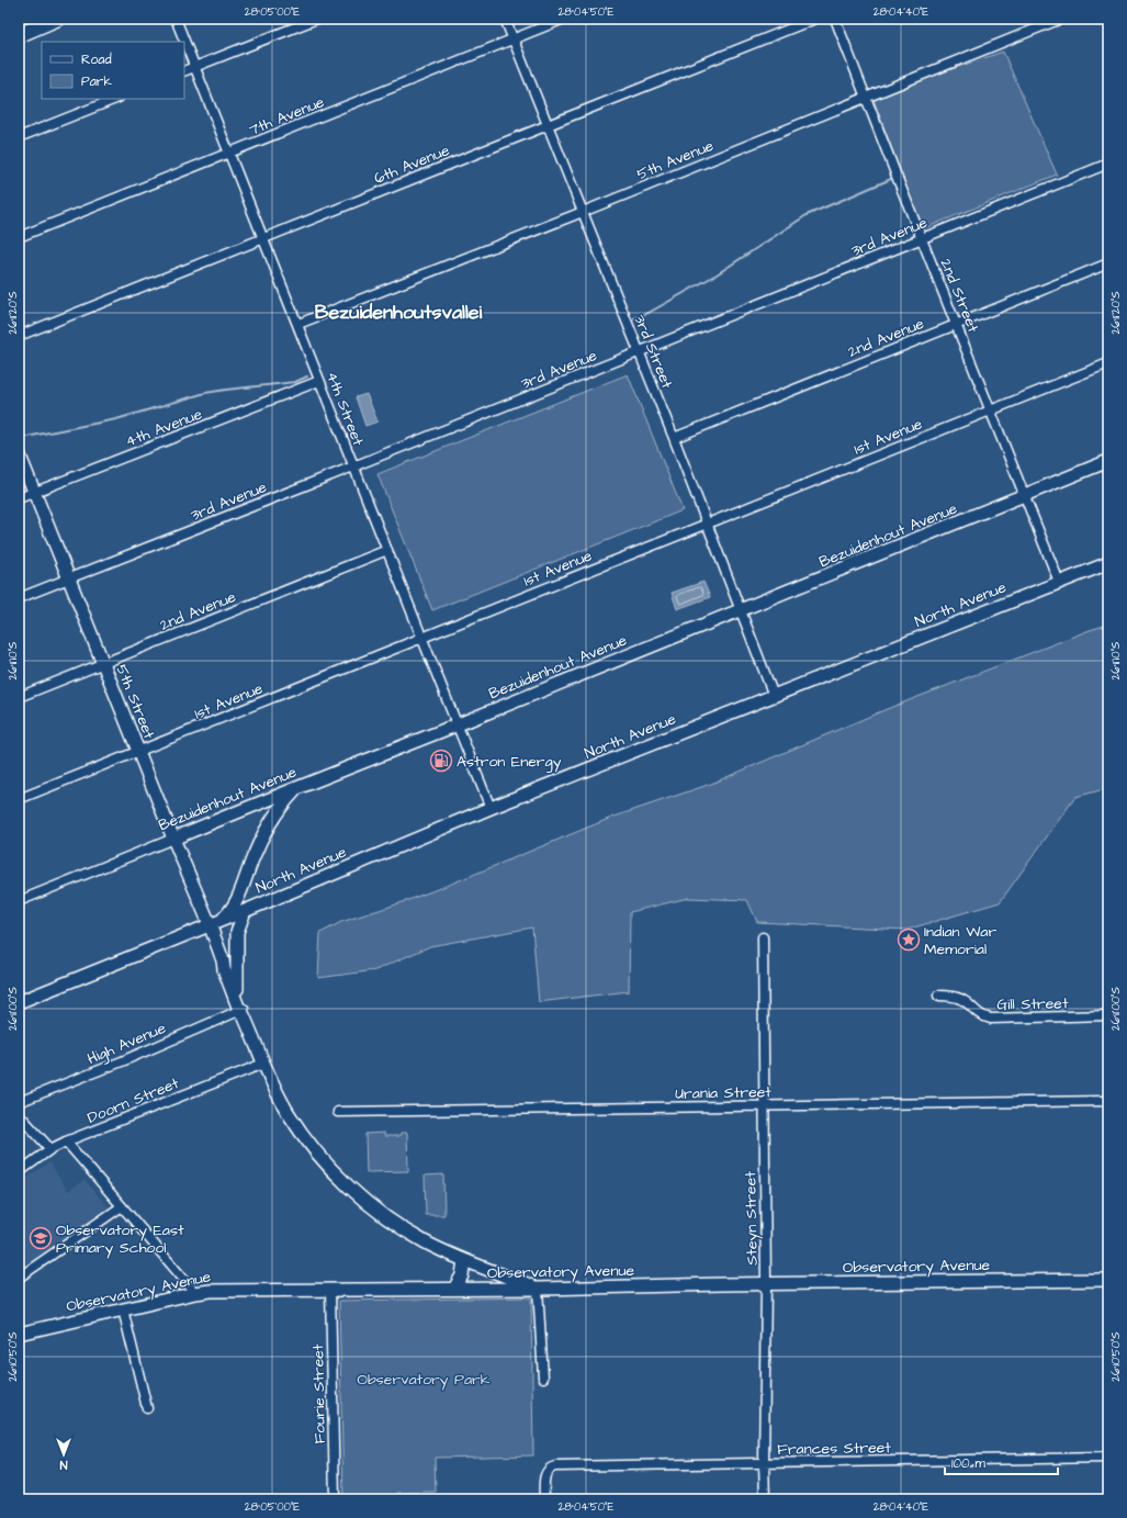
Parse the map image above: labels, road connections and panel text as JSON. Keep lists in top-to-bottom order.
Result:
{
  "streets": {
    "street": [
      "7th Avenue",
      "5th Avenue",
      "6th Avenue",
      "3rd Avenue",
      "2nd Street",
      "2nd Avenue",
      "3rd Street",
      "4th Street",
      "4th Avenue",
      "1st Avenue",
      "Bezuidenhout Avenue",
      "North Avenue",
      "5th Street",
      "Gill Street",
      "High Avenue",
      "Urania Street",
      "Doorn Street",
      "Steyn Street",
      "Observatory Avenue",
      "Fourie Street",
      "Frances Street"
    ]
  },
  "crossings": [
    ["7th Avenue", "3rd Street"],
    ["7th Avenue", "4th Street"],
    ["5th Avenue", "2nd Street"],
    ["5th Avenue", "3rd Street"],
    ["5th Avenue", "4th Street"],
    ["6th Avenue", "3rd Street"],
    ["6th Avenue", "4th Street"],
    ["3rd Avenue", "2nd Street"],
    ["3rd Avenue", "3rd Street"],
    ["3rd Avenue", "4th Street"],
    ["3rd Avenue", "5th Street"],
    ["2nd Street", "2nd Avenue"],
    ["2nd Street", "1st Avenue"],
    ["2nd Street", "Bezuidenhout Avenue"],
    ["2nd Street", "North Avenue"],
    ["2nd Avenue", "3rd Street"],
    ["2nd Avenue", "4th Street"],
    ["2nd Avenue", "5th Street"],
    ["3rd Street", "1st Avenue"],
    ["3rd Street", "Bezuidenhout Avenue"],
    ["3rd Street", "North Avenue"],
    ["4th Street", "4th Avenue"],
    ["4th Street", "1st Avenue"],
    ["4th Street", "Bezuidenhout Avenue"],
    ["4th Street", "North Avenue"],
    ["4th Avenue", "5th Street"],
    ["1st Avenue", "5th Street"],
    ["Bezuidenhout Avenue", "5th Street"],
    ["North Avenue", "5th Street"],
    ["5th Street", "High Avenue"],
    ["Urania Street", "Steyn Street"],
    ["Steyn Street", "Observatory Avenue"],
    ["Steyn Street", "Frances Street"],
    ["Observatory Avenue", "Fourie Street"]
  ],
  "districts": ["Bezuidenhoutsvallei"],
  "parks": ["Observatory Park"],
  "places": {
    "fuel station": ["Astron Energy"],
    "place": ["Indian War Memorial"],
    "school or university": ["Observatory East Primary School"]
  },
  "legend": ["Road", "Park"],
  "scale_bar": "100 m",
  "north": "bottom",
  "coordinates": [
    "28°05'00\"E",
    "28°04'50\"E",
    "28°04'40\"E",
    "26°11'20\"S",
    "26°11'10\"S",
    "26°11'00\"S",
    "26°10'50\"S"
  ]
}
